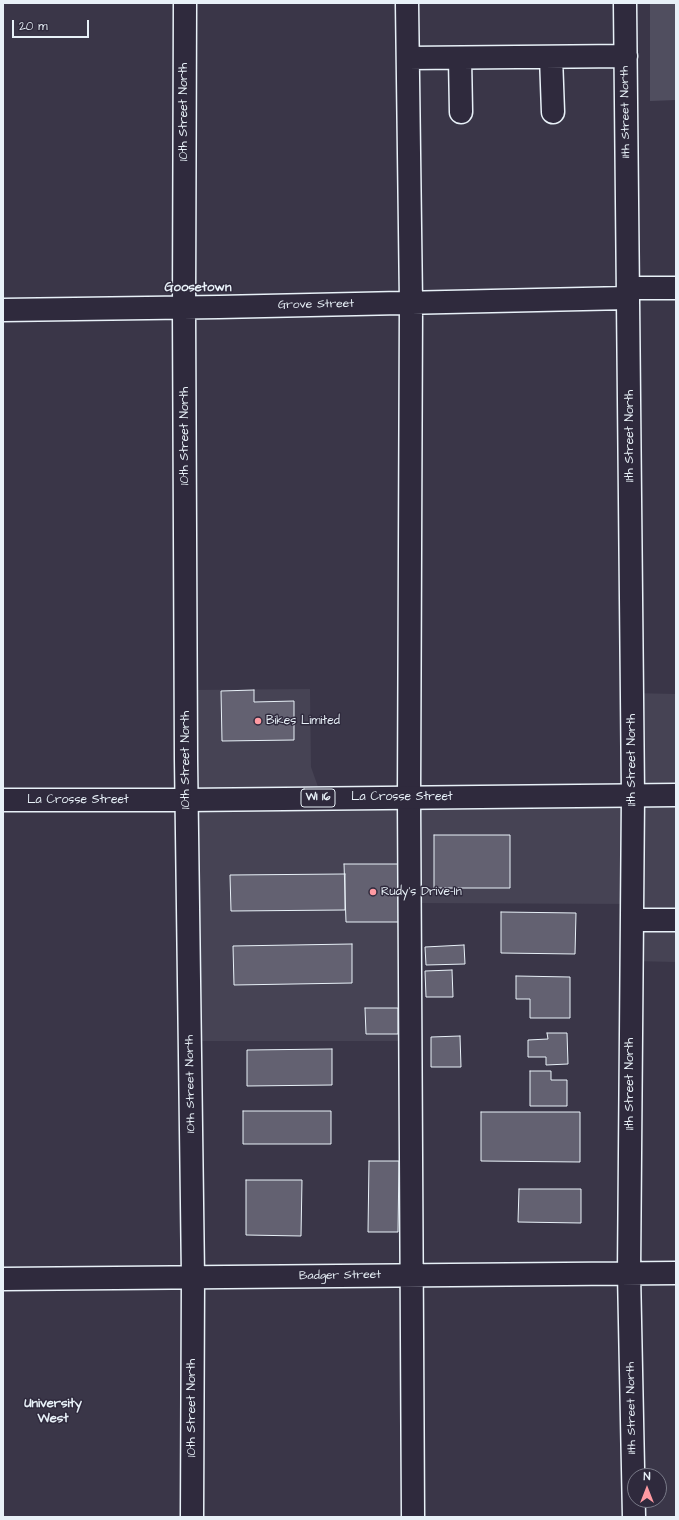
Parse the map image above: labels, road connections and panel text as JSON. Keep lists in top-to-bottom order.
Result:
{
  "streets": {
    "street": [
      "10th Street North",
      "11th Street North",
      "Grove Street",
      "La Crosse Street",
      "WI 16",
      "Badger Street"
    ]
  },
  "crossings": [
    ["10th Street North", "Grove Street"],
    ["10th Street North", "La Crosse Street"],
    ["10th Street North", "Badger Street"],
    ["11th Street North", "Grove Street"],
    ["11th Street North", "La Crosse Street"],
    ["11th Street North", "WI 16"],
    ["11th Street North", "Badger Street"],
    ["La Crosse Street", "WI 16"]
  ],
  "districts": ["Goosetown", "University West"],
  "places": ["Bikes Limited", "Rudy's Drive-In"],
  "scale_bar": "20 m",
  "north": "top"
}
